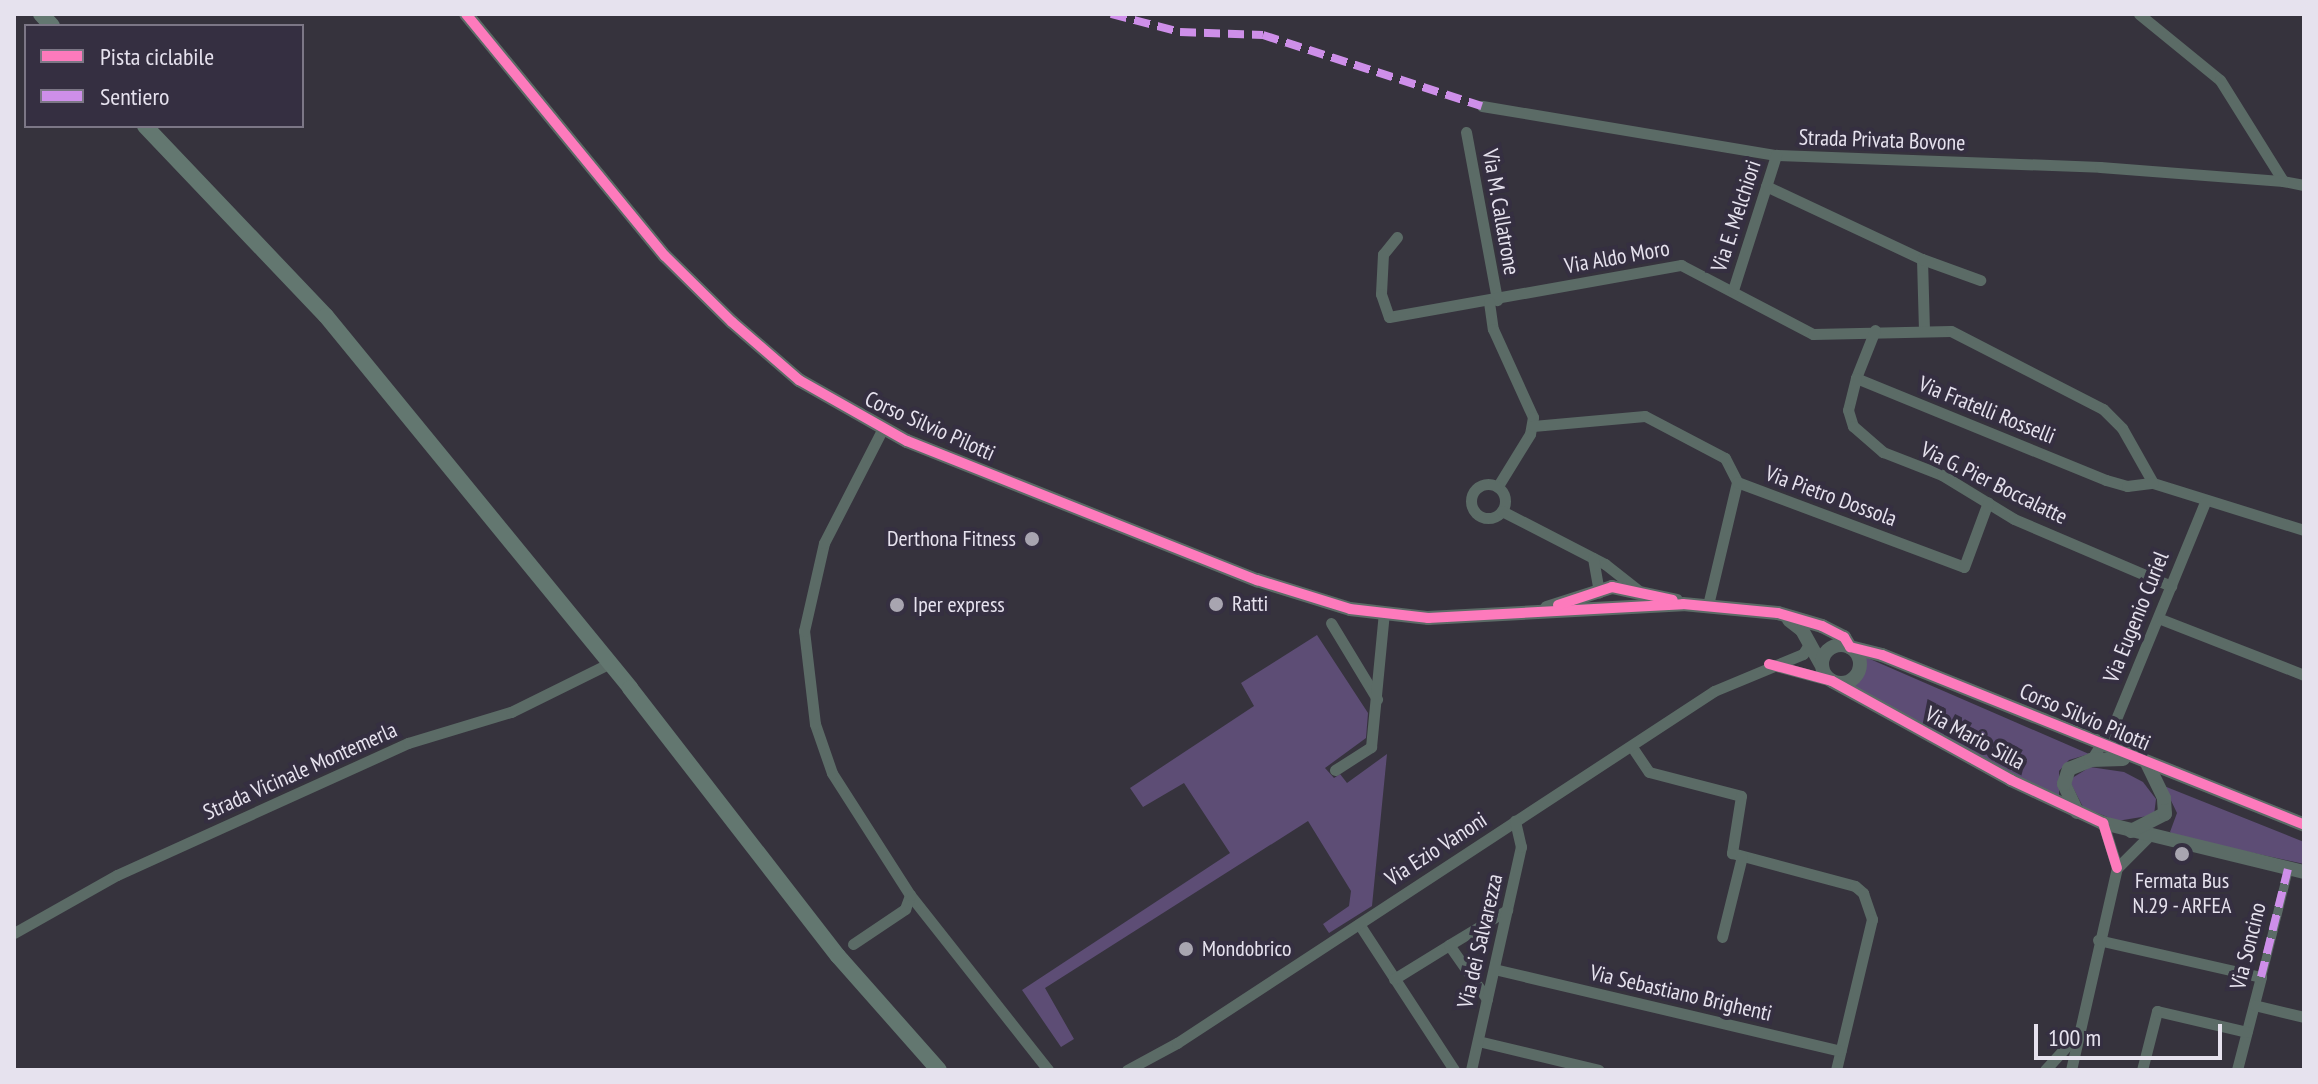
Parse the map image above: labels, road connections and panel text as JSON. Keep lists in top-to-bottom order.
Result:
{
  "streets": {
    "street": [
      "Strada Privata Bovone",
      "Via M. Callatrone",
      "Via E. Melchiori",
      "Via Aldo Moro",
      "Via Fratelli Rosselli",
      "Corso Silvio Pilotti",
      "Via G. Pier Boccalatte",
      "Via Pietro Dossola",
      "Via Eugenio Curiel",
      "Via Mario Silla",
      "Strada Vicinale Montemerla",
      "Via Ezio Vanoni",
      "Via dei Salvarezza",
      "Via Soncino",
      "Via Sebastiano Brighenti"
    ]
  },
  "crossings": [
    ["Strada Privata Bovone", "Via E. Melchiori"],
    ["Via M. Callatrone", "Via Aldo Moro"],
    ["Via E. Melchiori", "Via Aldo Moro"],
    ["Via Aldo Moro", "Via Fratelli Rosselli"],
    ["Via Fratelli Rosselli", "Via G. Pier Boccalatte"],
    ["Corso Silvio Pilotti", "Via Pietro Dossola"],
    ["Corso Silvio Pilotti", "Via Eugenio Curiel"],
    ["Corso Silvio Pilotti", "Via Mario Silla"],
    ["Via G. Pier Boccalatte", "Via Pietro Dossola"],
    ["Via G. Pier Boccalatte", "Via Eugenio Curiel"],
    ["Via Eugenio Curiel", "Via Mario Silla"],
    ["Via Mario Silla", "Via Soncino"],
    ["Via Ezio Vanoni", "Via dei Salvarezza"],
    ["Via dei Salvarezza", "Via Sebastiano Brighenti"]
  ],
  "places": [
    "Derthona Fitness",
    "Ratti",
    "Iper express",
    "Fermata Bus N.29 - ARFEA",
    "Mondobrico"
  ],
  "legend": ["Pista ciclabile", "Sentiero"],
  "scale_bar": "100 m"
}
